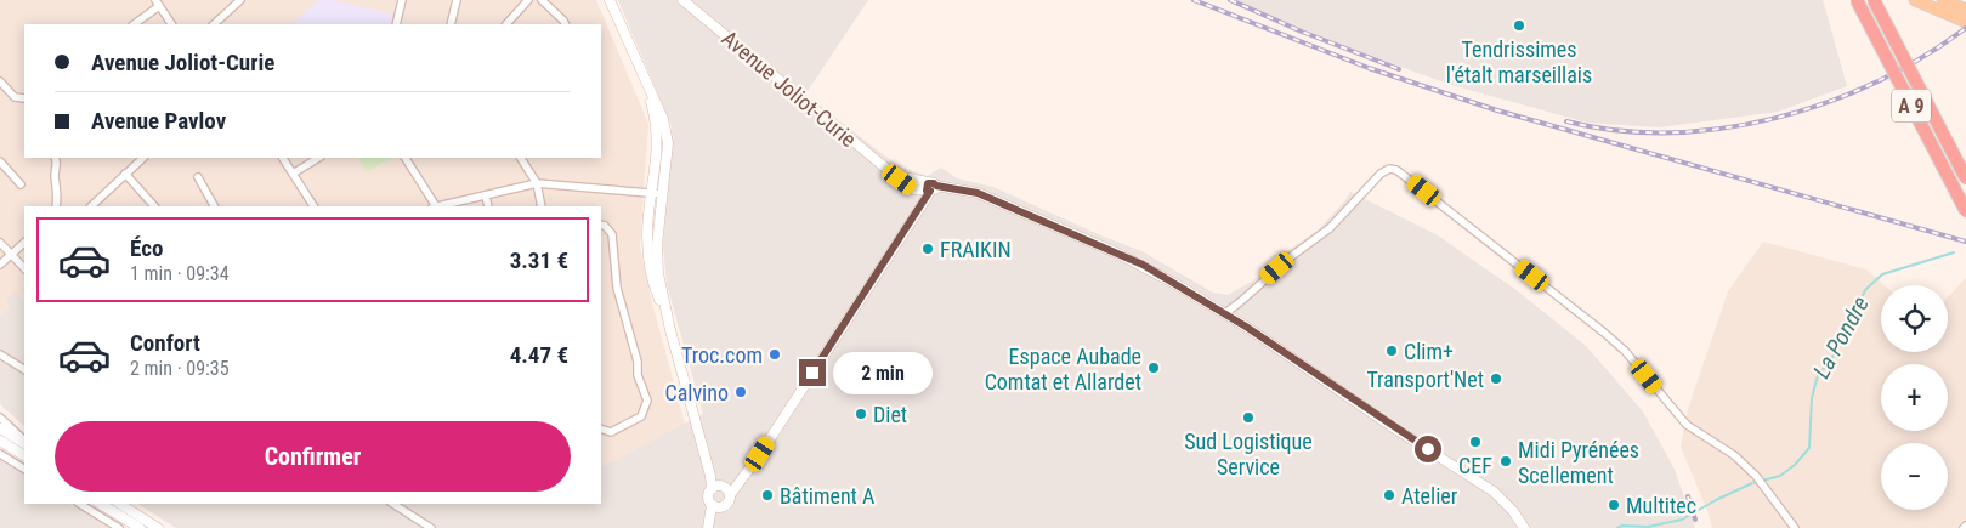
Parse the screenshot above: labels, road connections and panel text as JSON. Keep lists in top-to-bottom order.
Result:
{
  "streets": {
    "highway": ["A 9"],
    "street": ["Avenue Joliot-Curie"]
  },
  "water": ["La Pondre"],
  "places": [
    "Tendrissimes l'étalt marseillais",
    "FRAIKIN",
    "Clim+",
    "Troc.com",
    "Espace Aubade Comtat et Allardet",
    "Transport'Net",
    "Calvino",
    "Diet",
    "Sud Logistique Service",
    "CEF",
    "Midi Pyrénées Scellement",
    "Bâtiment A",
    "Atelier",
    "Multitec"
  ],
  "page": {
    "banner": ["Avenue Joliot-Curie", "Avenue Pavlov"],
    "list": [
      {
        "name": "Éco",
        "note": "1 min · 09:34",
        "value": "3.31 €"
      },
      {
        "name": "Confort",
        "note": "2 min · 09:35",
        "value": "4.47 €"
      }
    ],
    "map_buttons": ["+", "−"],
    "bubble": "2 min",
    "buttons": "Confirmer"
  }
}
